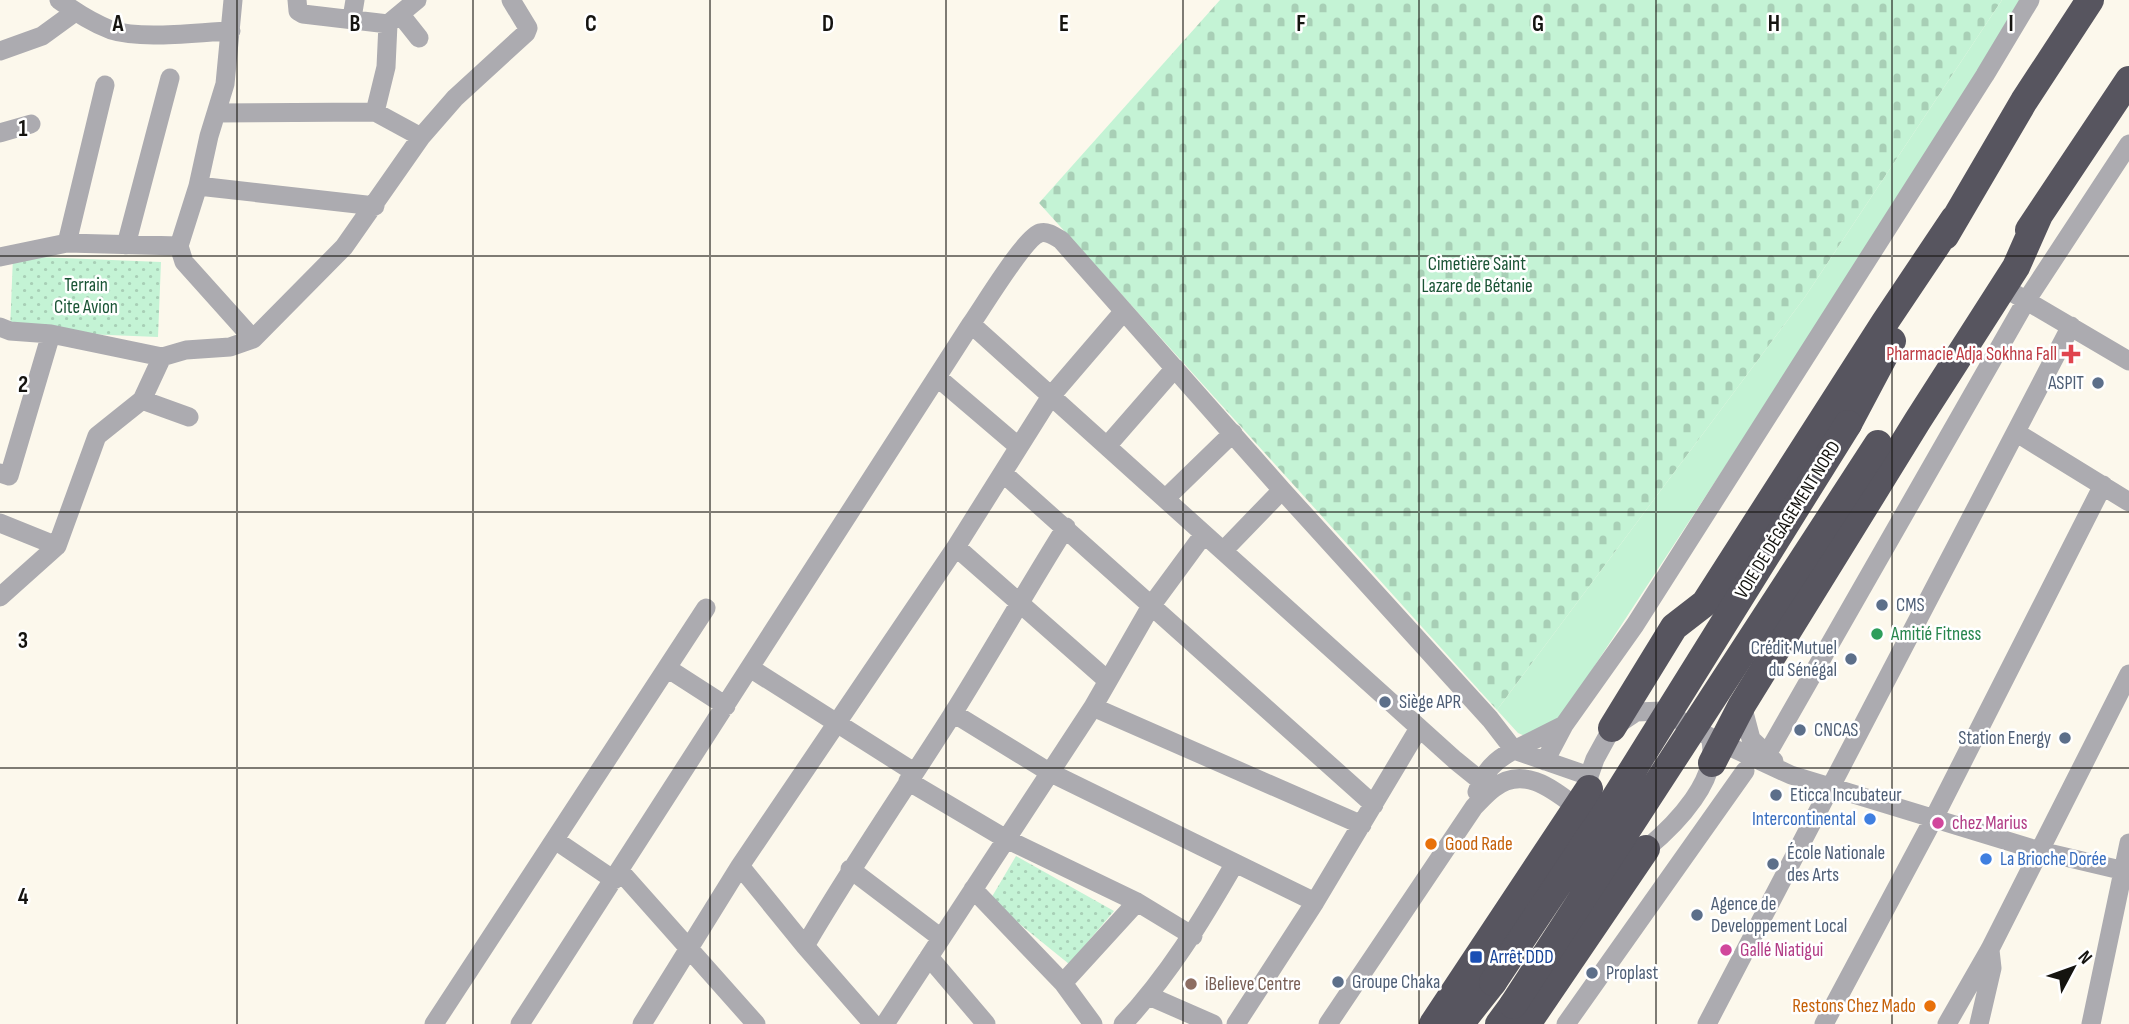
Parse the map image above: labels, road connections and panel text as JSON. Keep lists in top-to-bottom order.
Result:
{
  "streets": {
    "highway": ["VOIE DE DÉGAGEMENT NORD"]
  },
  "parks": ["Cimetière Saint Lazare de Bétanie", "Terrain Cite Avion"],
  "places": {
    "health": ["Pharmacie Adja Sokhna Fall"],
    "other": [
      "ASPIT",
      "CMS",
      "Amitié Fitness",
      "Crédit Mutuel du Sénégal",
      "Siège APR",
      "CNCAS",
      "Station Energy",
      "Eticca Incubateur",
      "Intercontinental",
      "chez Marius",
      "Good Rade",
      "La Brioche Dorée",
      "École Nationale des Arts",
      "Agence de Developpement Local",
      "Gallé Niatigui",
      "Proplast",
      "Groupe Chaka",
      "iBelieve Centre",
      "Restons Chez Mado"
    ],
    "transit": ["Arrêt DDD"]
  },
  "north": "top right",
  "grid": {
    "columns": [
      "A",
      "B",
      "C",
      "D",
      "E",
      "F",
      "G",
      "H",
      "I"
    ],
    "rows": [
      "1",
      "2",
      "3",
      "4"
    ]
  }
}
